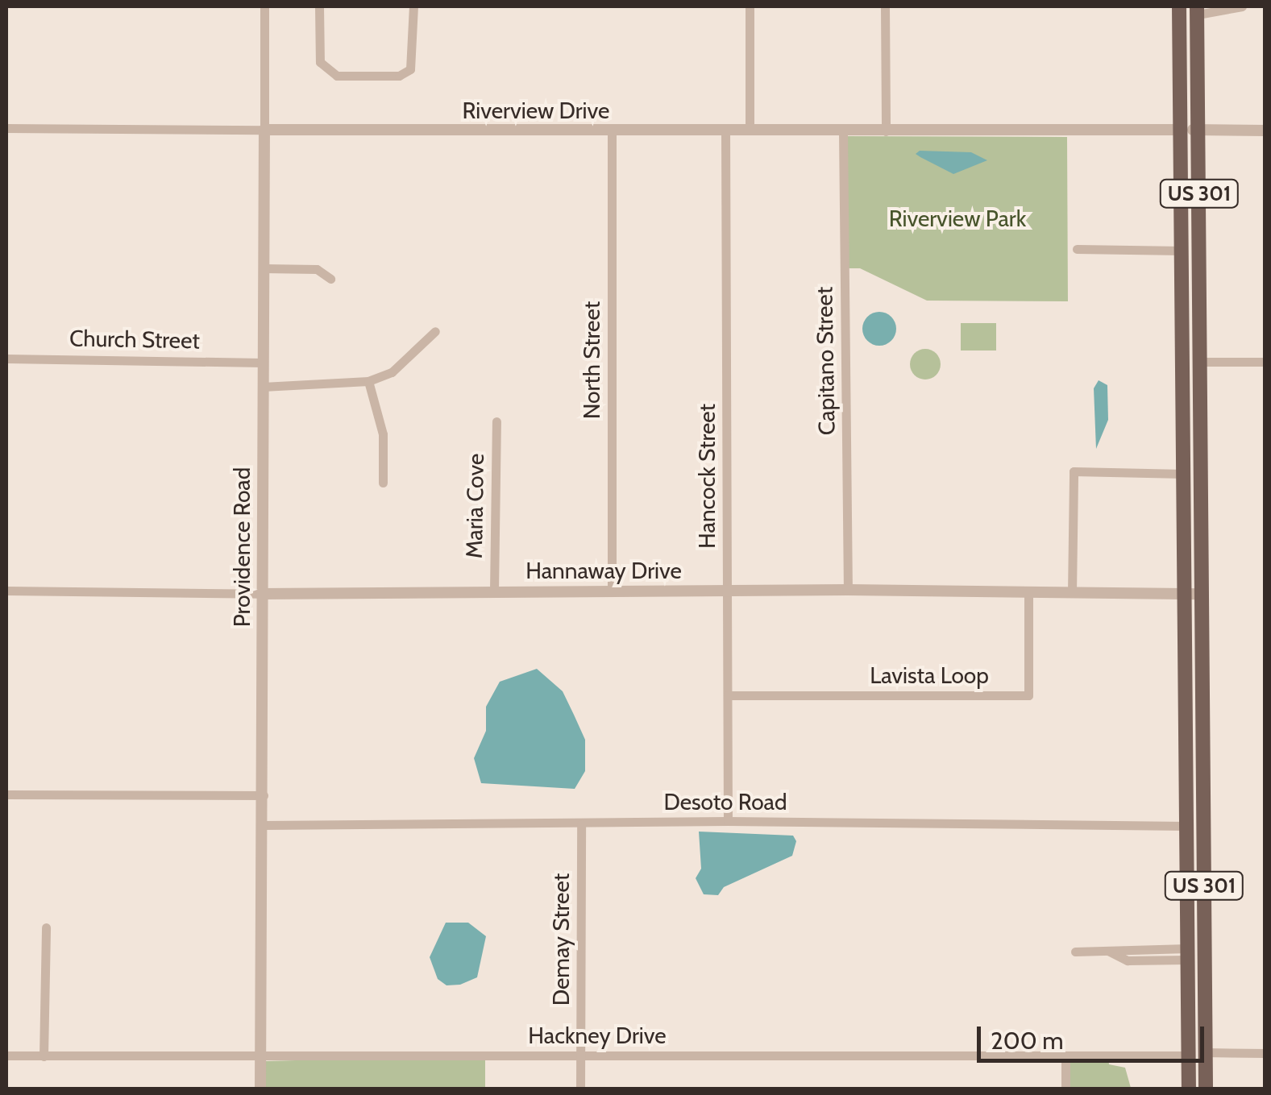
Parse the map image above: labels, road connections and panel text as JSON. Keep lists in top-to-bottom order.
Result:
{
  "streets": {
    "main road": ["US 301"],
    "street": [
      "Riverview Drive",
      "Church Street",
      "North Street",
      "Capitano Street",
      "Hancock Street",
      "Maria Cove",
      "Providence Road",
      "Hannaway Drive",
      "Lavista Loop",
      "Desoto Road",
      "Demay Street",
      "Hackney Drive"
    ]
  },
  "crossings": [
    ["Riverview Drive", "US 301"],
    ["Riverview Drive", "North Street"],
    ["Riverview Drive", "Capitano Street"],
    ["Riverview Drive", "Hancock Street"],
    ["Riverview Drive", "Providence Road"],
    ["US 301", "Hannaway Drive"],
    ["US 301", "Desoto Road"],
    ["US 301", "Hackney Drive"],
    ["Church Street", "Providence Road"],
    ["North Street", "Hannaway Drive"],
    ["Capitano Street", "Hannaway Drive"],
    ["Hancock Street", "Hannaway Drive"],
    ["Hancock Street", "Lavista Loop"],
    ["Hancock Street", "Desoto Road"],
    ["Maria Cove", "Hannaway Drive"],
    ["Providence Road", "Hannaway Drive"],
    ["Providence Road", "Desoto Road"],
    ["Providence Road", "Hackney Drive"],
    ["Hannaway Drive", "Lavista Loop"],
    ["Desoto Road", "Demay Street"],
    ["Demay Street", "Hackney Drive"]
  ],
  "parks": ["Riverview Park"],
  "scale_bar": "200 m"
}
